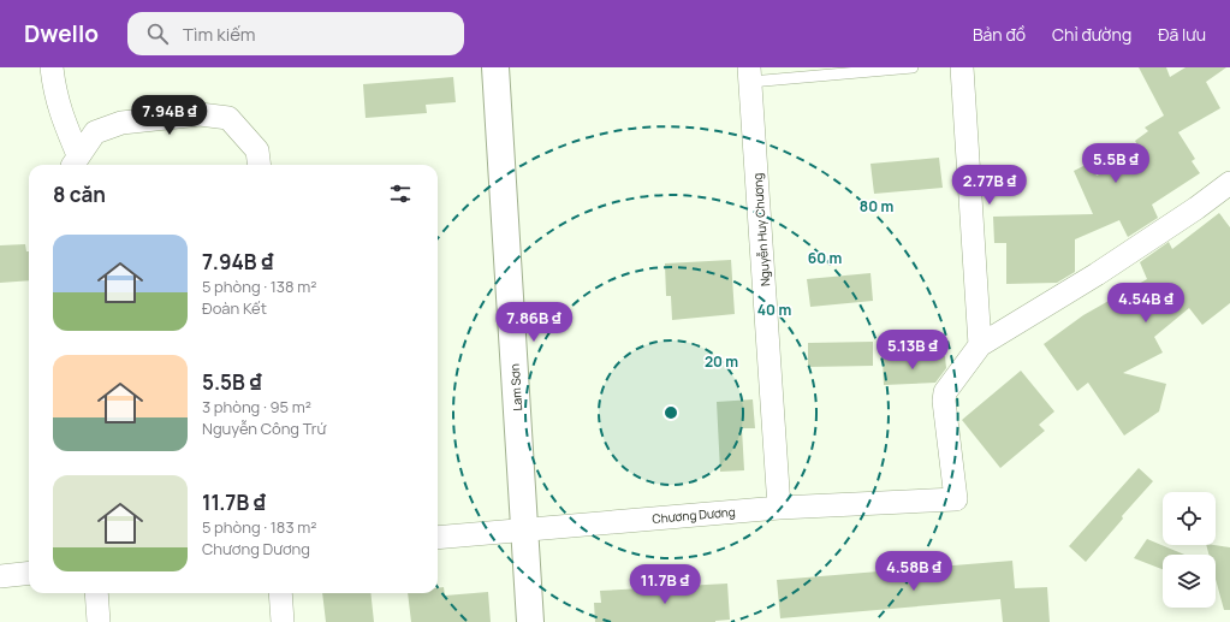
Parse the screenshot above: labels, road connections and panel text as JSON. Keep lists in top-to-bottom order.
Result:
{
  "streets": {
    "street": ["Nguyễn Huy Chương", "Lam Sơn", "Chương Dương"]
  },
  "crossings": [
    ["Nguyễn Huy Chương", "Chương Dương"],
    ["Lam Sơn", "Chương Dương"]
  ],
  "page": {
    "header": "Dwello",
    "search": "Tìm kiếm",
    "nav": ["Bản đồ", "Chỉ đường", "Đã lưu"],
    "price": [
      "7.94B ₫",
      "5.5B ₫",
      "2.77B ₫",
      "4.54B ₫",
      "7.86B ₫",
      "5.13B ₫",
      "4.58B ₫",
      "11.7B ₫"
    ],
    "heading": "8 căn",
    "list": [
      {
        "name": "7.94B ₫",
        "note": "5 phòng · 138 m² · Đoàn Kết"
      },
      {
        "name": "5.5B ₫",
        "note": "3 phòng · 95 m² · Nguyễn Công Trứ"
      },
      {
        "name": "11.7B ₫",
        "note": "5 phòng · 183 m² · Chương Dương"
      }
    ]
  },
  "rings": [
    "80 m",
    "60 m",
    "40 m",
    "20 m"
  ]
}
